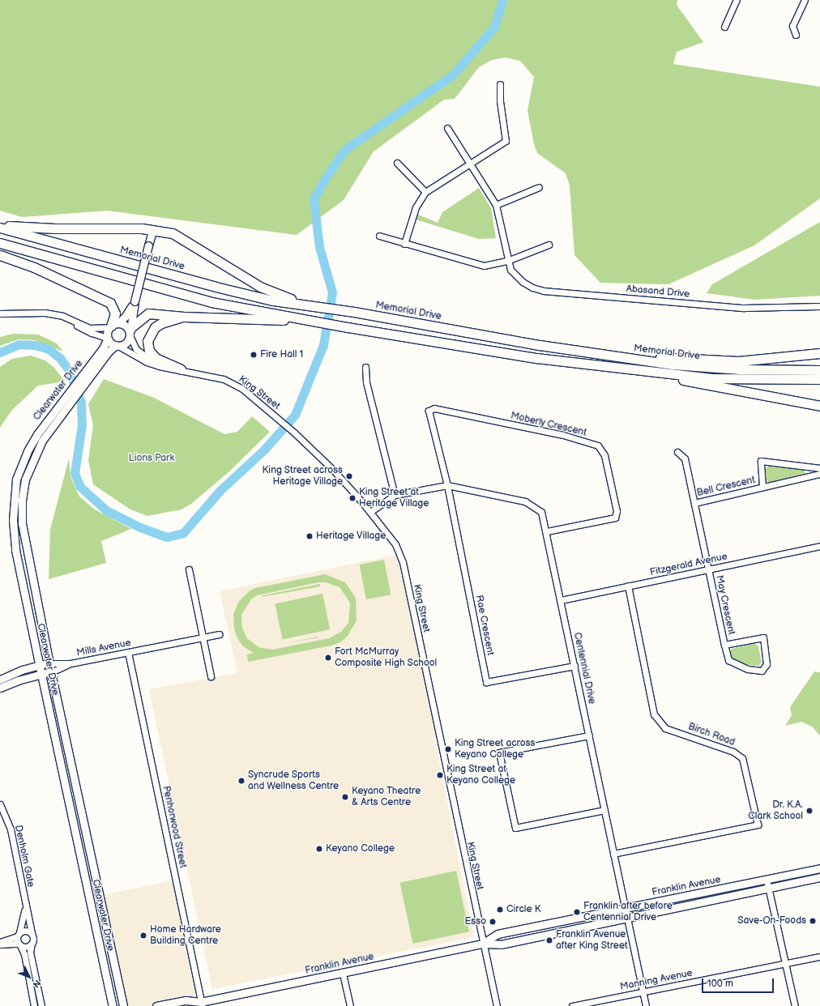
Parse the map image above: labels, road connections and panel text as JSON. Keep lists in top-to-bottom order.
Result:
{
  "streets": {
    "highway": ["Memorial Drive"],
    "main road": ["Clearwater Drive", "Franklin Avenue"],
    "street": [
      "Abasand Drive",
      "King Street",
      "Moberly Crescent",
      "Bell Crescent",
      "Fitzgerald Avenue",
      "May Crescent",
      "Rae Crescent",
      "Mills Avenue",
      "Centennial Drive",
      "Birch Road",
      "Penhorwood Street",
      "Denholm Gate",
      "Manning Avenue"
    ]
  },
  "crossings": [
    ["Clearwater Drive", "King Street"],
    ["Clearwater Drive", "Mills Avenue"],
    ["King Street", "Centennial Drive"],
    ["King Street", "Franklin Avenue"],
    ["Moberly Crescent", "Rae Crescent"],
    ["Moberly Crescent", "Centennial Drive"],
    ["Bell Crescent", "Fitzgerald Avenue"],
    ["Bell Crescent", "May Crescent"],
    ["Fitzgerald Avenue", "May Crescent"],
    ["Fitzgerald Avenue", "Centennial Drive"],
    ["Fitzgerald Avenue", "Birch Road"],
    ["Rae Crescent", "Centennial Drive"],
    ["Mills Avenue", "Penhorwood Street"],
    ["Centennial Drive", "Birch Road"],
    ["Centennial Drive", "Franklin Avenue"],
    ["Centennial Drive", "Manning Avenue"],
    ["Penhorwood Street", "Franklin Avenue"]
  ],
  "parks": ["Lions Park"],
  "places": [
    "Fire Hall 1",
    "King Street across Heritage Village",
    "King Street at Heritage Village",
    "Heritage Village",
    "Fort McMurray Composite High School",
    "King Street across Keyano College",
    "King Street at Keyano College",
    "Syncrude Sports and Wellness Centre",
    "Keyano Theatre & Arts Centre",
    "Dr. K.A. Clark School",
    "Keyano College",
    "Circle K",
    "Franklin after before Centennial Drive",
    "Save-On-Foods",
    "Esso",
    "Home Hardware Building Centre",
    "Franklin Avenue after King Street"
  ],
  "scale_bar": "100 m",
  "north": "bottom right"
}
